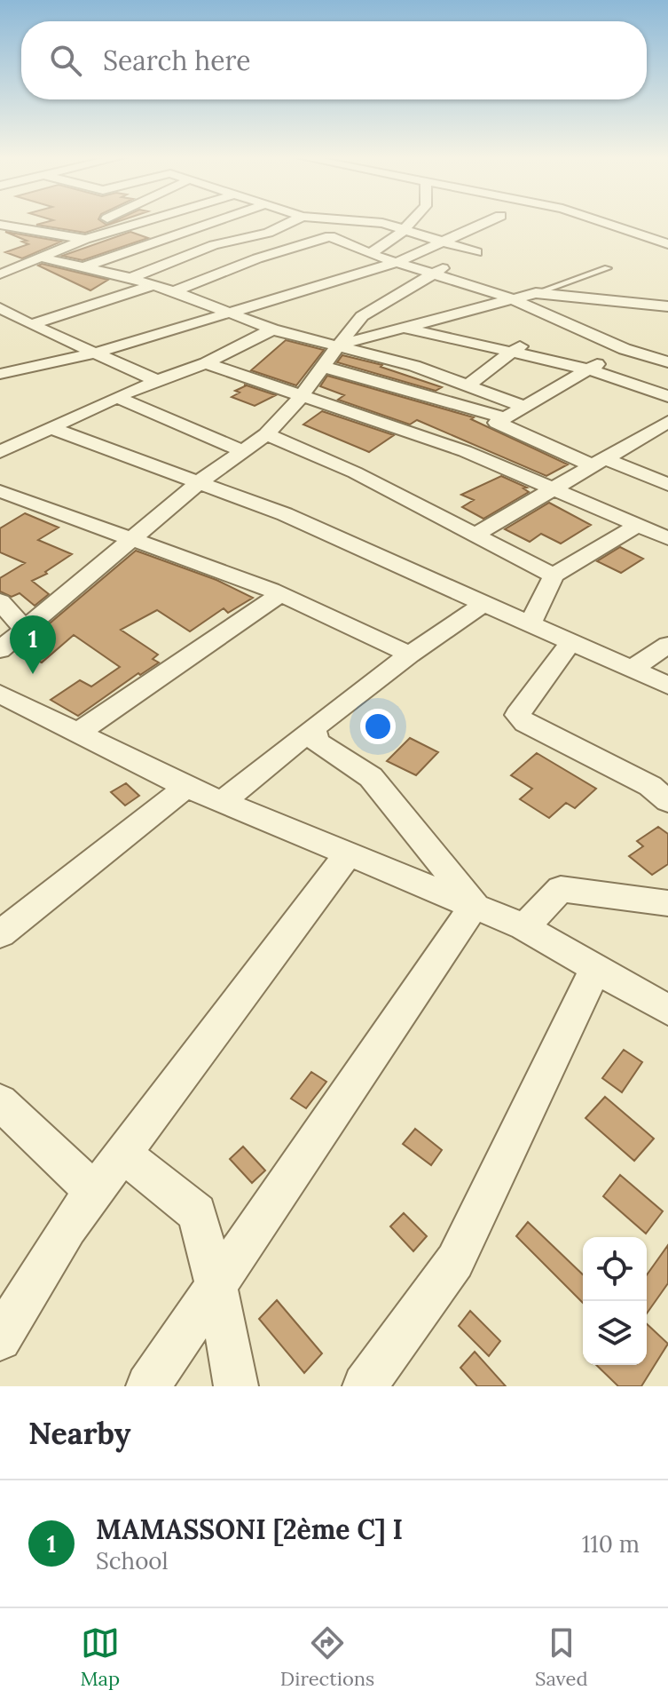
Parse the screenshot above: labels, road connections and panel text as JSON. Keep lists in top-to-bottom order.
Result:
{
  "page": {
    "search": "Search here",
    "pins": "1",
    "heading": "Nearby",
    "list": [
      {
        "mark": "1",
        "name": "MAMASSONI [2ème C] I",
        "note": "School",
        "value": "110 m"
      }
    ],
    "nav": ["Map", "Directions", "Saved"]
  }
}
